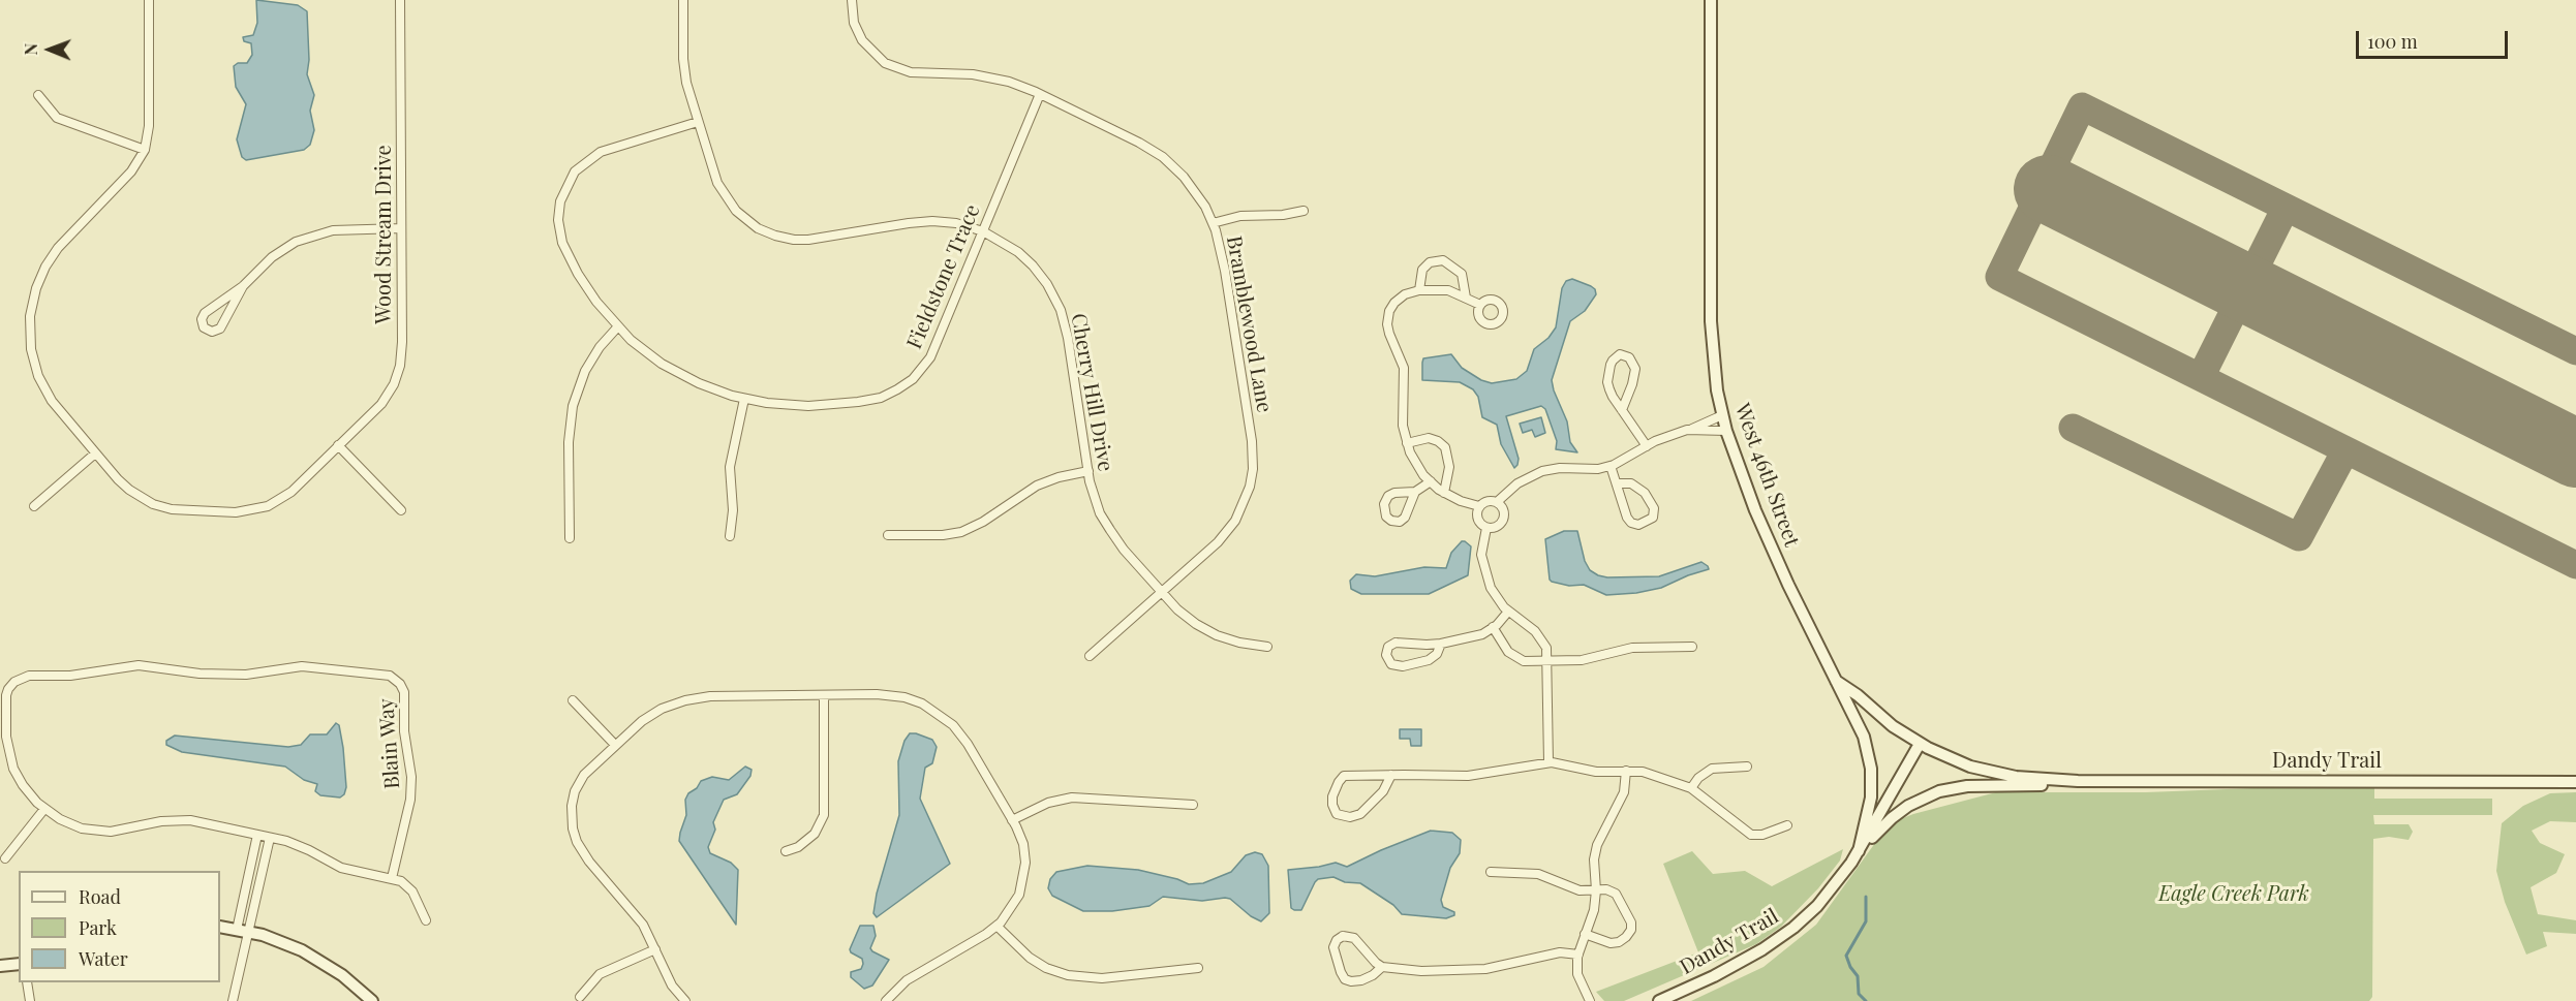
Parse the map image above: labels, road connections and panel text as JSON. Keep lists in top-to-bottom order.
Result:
{
  "streets": {
    "street": [
      "Wood Stream Drive",
      "Fieldstone Trace",
      "Bramblewood Lane",
      "Cherry Hill Drive",
      "West 46th Street",
      "Blain Way",
      "Dandy Trail"
    ]
  },
  "crossings": [
    ["Fieldstone Trace", "Bramblewood Lane"],
    ["Fieldstone Trace", "Cherry Hill Drive"],
    ["Bramblewood Lane", "Cherry Hill Drive"],
    ["West 46th Street", "Dandy Trail"]
  ],
  "parks": ["Eagle Creek Park"],
  "legend": ["Road", "Park", "Water"],
  "scale_bar": "100 m",
  "north": "left"
}
